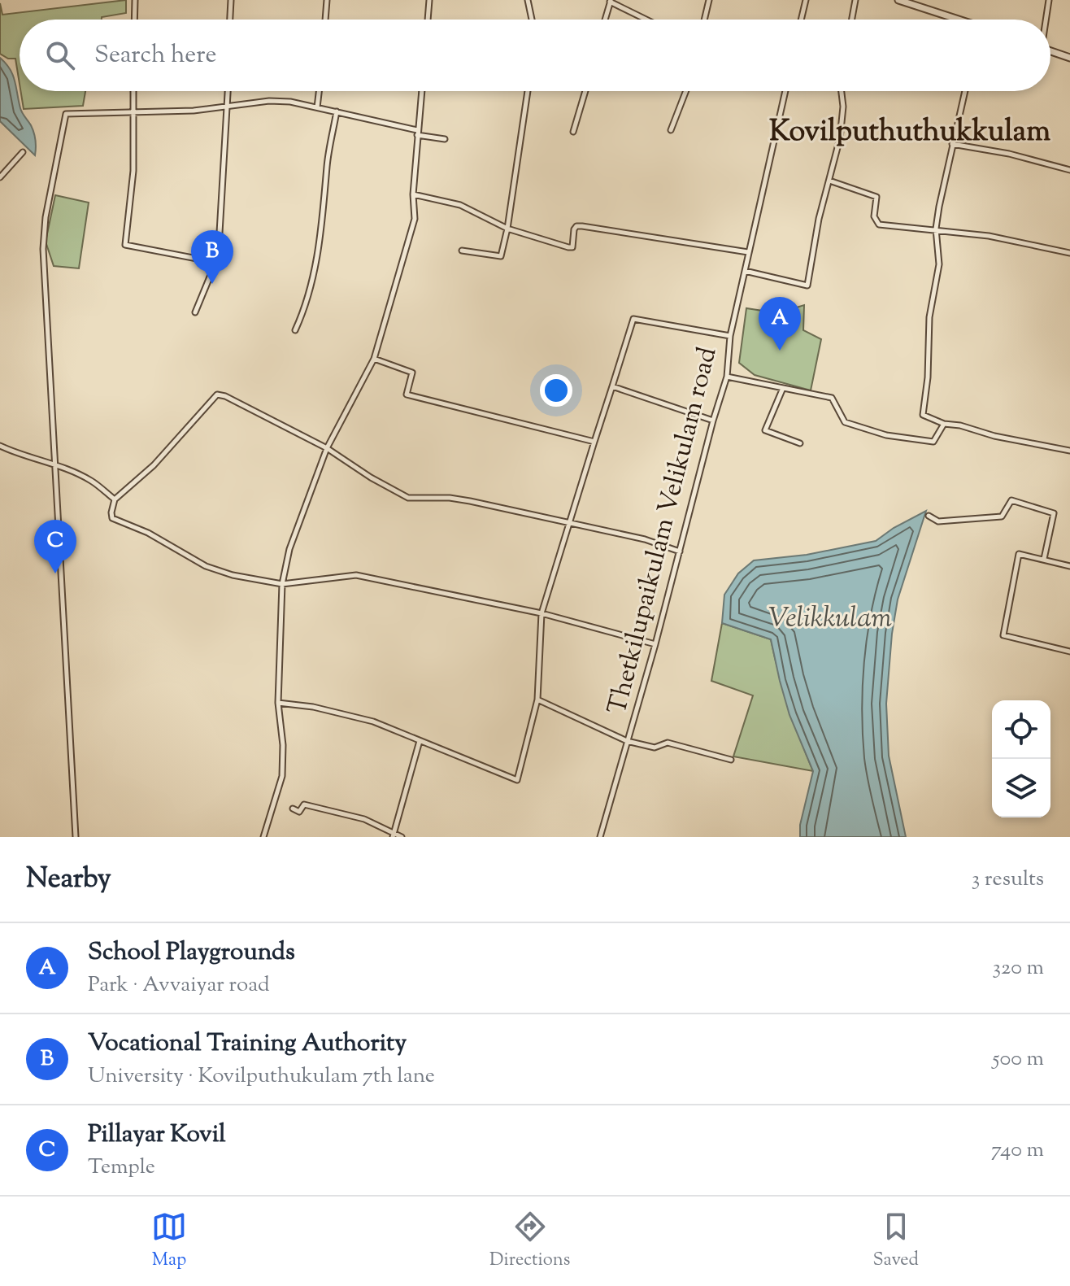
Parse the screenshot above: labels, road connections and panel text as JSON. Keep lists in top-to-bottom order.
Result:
{
  "streets": {
    "street": ["Thetkilupaikulam Velikulam road"]
  },
  "districts": ["Kovilputhuthukkulam"],
  "water": ["Velikkulam"],
  "page": {
    "search": "Search here",
    "pins": ["B", "A", "C"],
    "heading": ["Nearby", "3 results"],
    "list": [
      {
        "mark": "A",
        "name": "School Playgrounds",
        "note": "Park · Avvaiyar road",
        "value": "320 m"
      },
      {
        "mark": "B",
        "name": "Vocational Training Authority",
        "note": "University · Kovilputhukulam 7th lane",
        "value": "500 m"
      },
      {
        "mark": "C",
        "name": "Pillayar Kovil",
        "note": "Temple",
        "value": "740 m"
      }
    ],
    "nav": ["Map", "Directions", "Saved"]
  }
}
